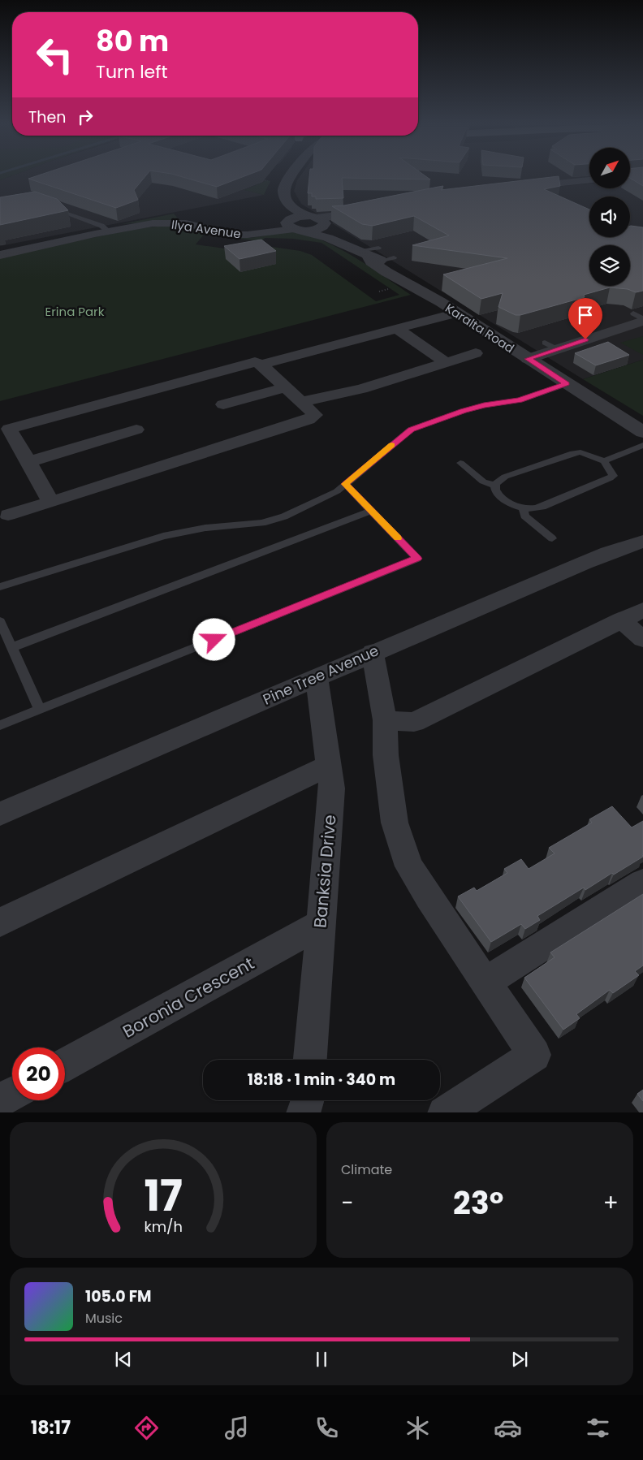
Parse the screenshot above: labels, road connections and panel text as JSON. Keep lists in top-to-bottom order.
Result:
{
  "streets": {
    "street": [
      "Ilya Avenue",
      "Karalta Road",
      "Pine Tree Avenue",
      "Banksia Drive",
      "Boronia Crescent"
    ]
  },
  "crossings": [
    ["Ilya Avenue", "Karalta Road"],
    ["Pine Tree Avenue", "Banksia Drive"],
    ["Banksia Drive", "Boronia Crescent"]
  ],
  "parks": ["Erina Park"],
  "north": "top right",
  "page": {
    "turn": ["80 m", "Turn left"],
    "then": "Then",
    "limit": "20",
    "trip": "18:18 · 1 min · 340 m",
    "tile": "Climate",
    "heat": ["−", "23°", "+"],
    "song": ["105.0 FM", "Music"],
    "tabs": "18:17",
    "gauge": ["17", "km/h"]
  }
}
